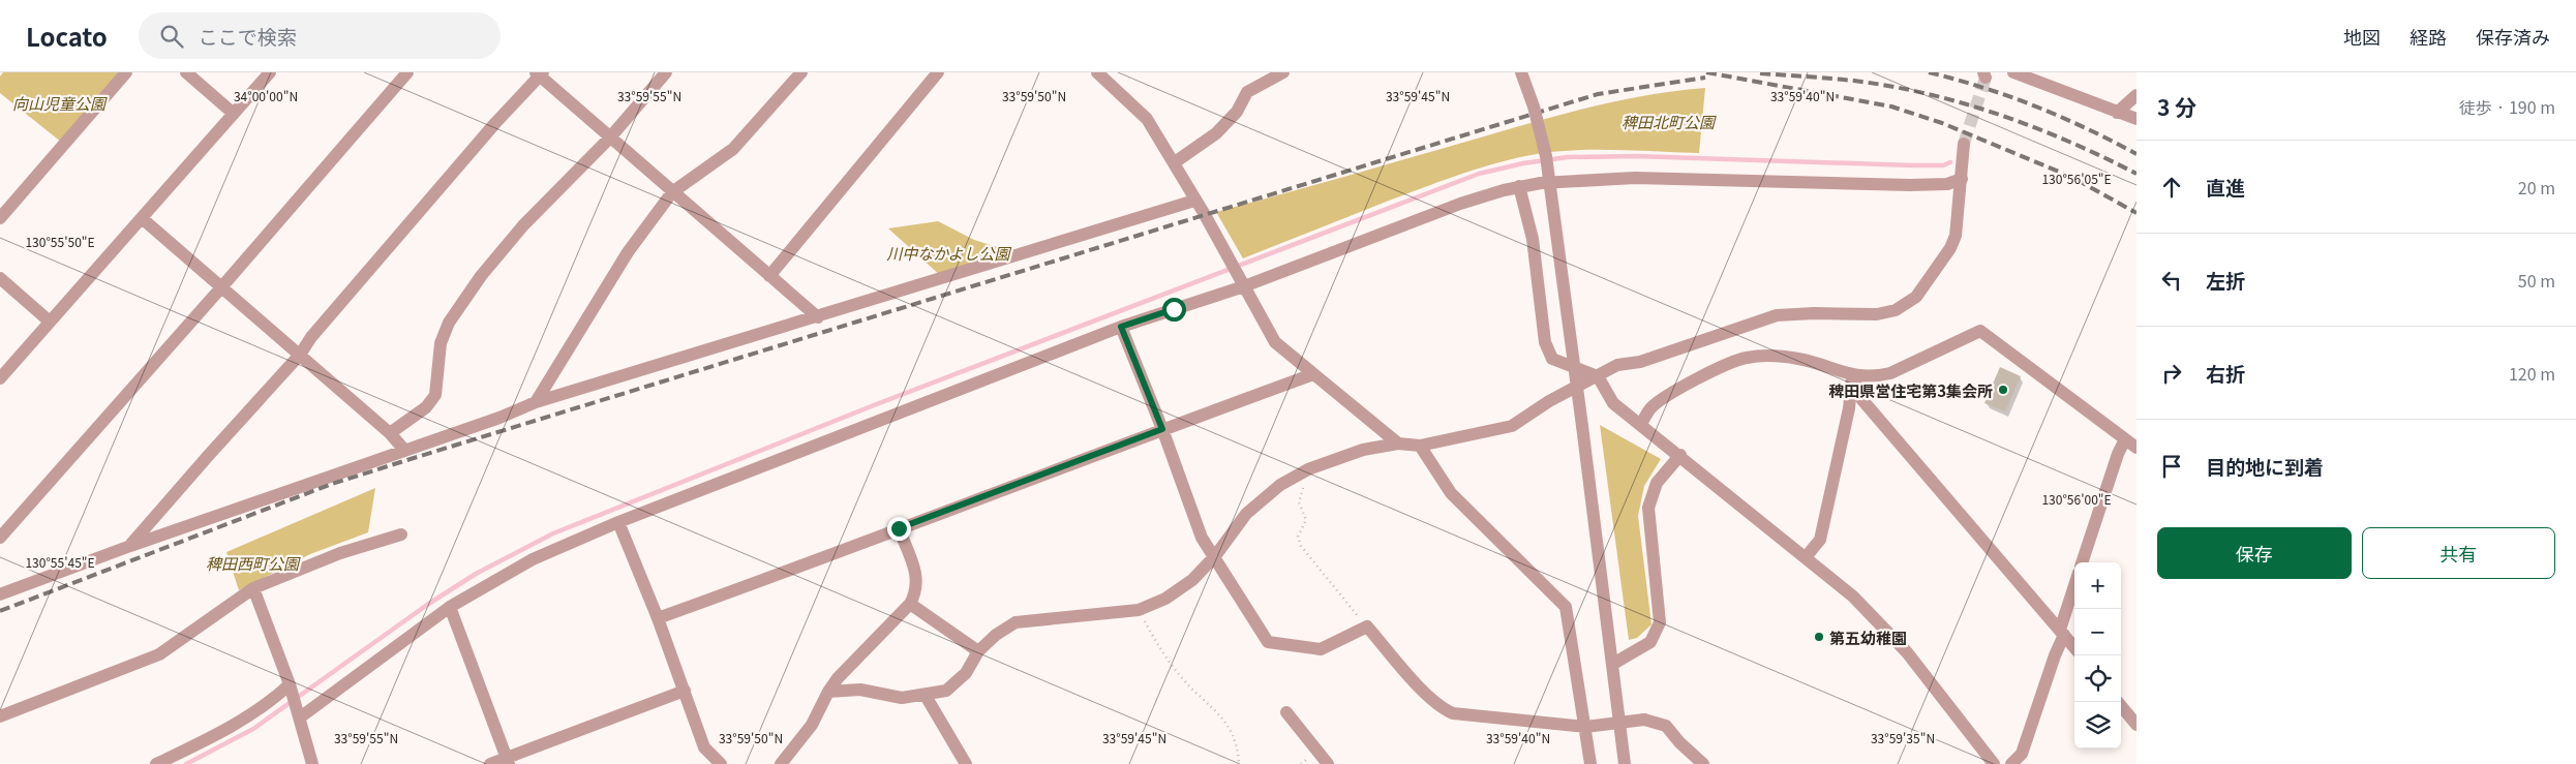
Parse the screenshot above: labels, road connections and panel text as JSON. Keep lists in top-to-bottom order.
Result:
{
  "parks": [
    "向山児童公園",
    "稗田北町公園",
    "川中なかよし公園",
    "稗田西町公園"
  ],
  "places": ["稗田県営住宅第3集会所", "第五幼稚園"],
  "page": {
    "header": "Locato",
    "search": "ここで検索",
    "nav": ["地図", "経路", "保存済み"],
    "heading": ["3 分", "徒歩 · 190 m"],
    "list": [
      ["直進", "20 m"],
      ["左折", "50 m"],
      ["右折", "120 m"],
      "目的地に到着"
    ],
    "buttons": ["保存", "共有"],
    "map_buttons": ["+", "−"]
  },
  "coordinates": [
    "34°00'00\"N",
    "33°59'55\"N",
    "33°59'50\"N",
    "33°59'45\"N",
    "33°59'40\"N",
    "130°56'05\"E",
    "130°55'50\"E",
    "130°56'00\"E",
    "130°55'45\"E",
    "33°59'35\"N"
  ]
}
